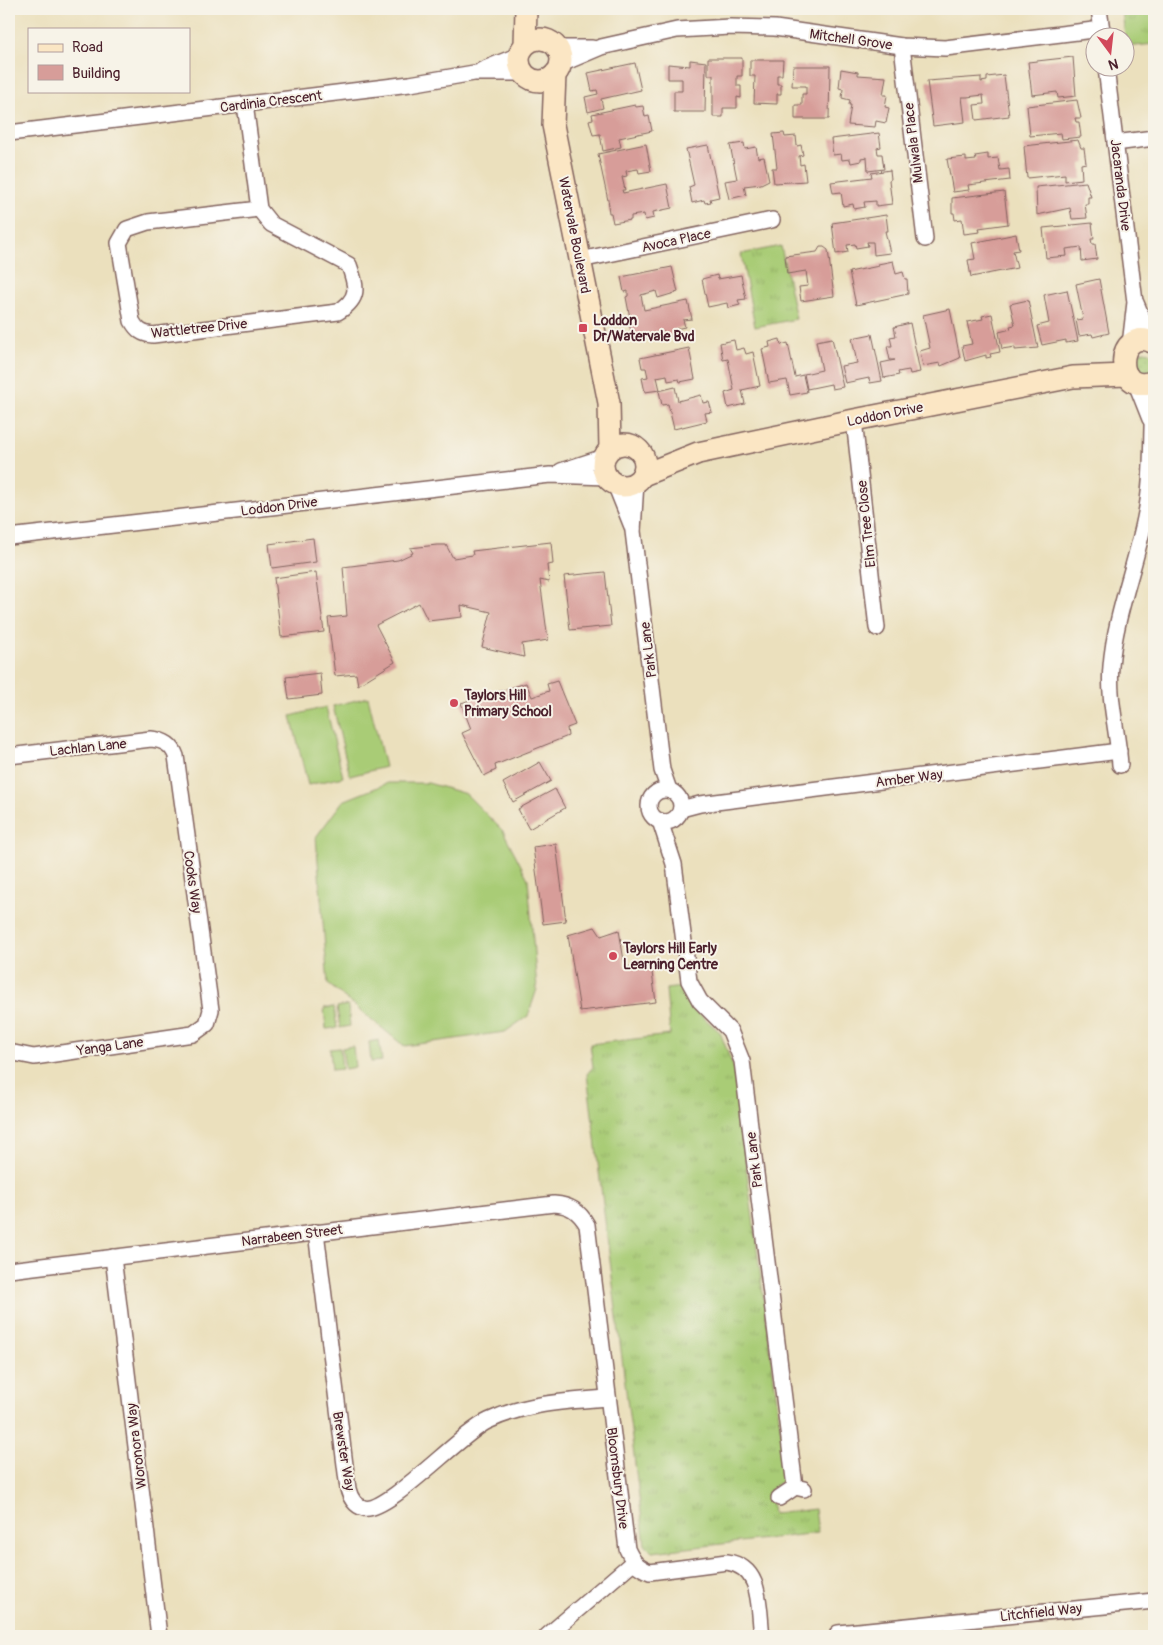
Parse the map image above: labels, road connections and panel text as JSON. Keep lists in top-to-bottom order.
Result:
{
  "streets": {
    "street": [
      "Mitchell Grove",
      "Cardinia Crescent",
      "Mulwala Place",
      "Jacaranda Drive",
      "Watervale Boulevard",
      "Avoca Place",
      "Wattletree Drive",
      "Loddon Drive",
      "Elm Tree Close",
      "Park Lane",
      "Lachlan Lane",
      "Amber Way",
      "Cooks Way",
      "Yanga Lane",
      "Narrabeen Street",
      "Woronora Way",
      "Brewster Way",
      "Bloomsbury Drive",
      "Litchfield Way"
    ]
  },
  "crossings": [
    ["Mitchell Grove", "Mulwala Place"],
    ["Mitchell Grove", "Watervale Boulevard"],
    ["Cardinia Crescent", "Watervale Boulevard"],
    ["Jacaranda Drive", "Loddon Drive"],
    ["Jacaranda Drive", "Amber Way"],
    ["Watervale Boulevard", "Avoca Place"],
    ["Watervale Boulevard", "Loddon Drive"],
    ["Watervale Boulevard", "Park Lane"],
    ["Loddon Drive", "Elm Tree Close"],
    ["Loddon Drive", "Park Lane"],
    ["Loddon Drive", "Amber Way"],
    ["Park Lane", "Amber Way"],
    ["Lachlan Lane", "Cooks Way"],
    ["Cooks Way", "Yanga Lane"],
    ["Narrabeen Street", "Woronora Way"],
    ["Narrabeen Street", "Brewster Way"],
    ["Narrabeen Street", "Bloomsbury Drive"],
    ["Brewster Way", "Bloomsbury Drive"]
  ],
  "places": {
    "transit": ["Loddon Dr/Watervale Bvd"],
    "other": ["Taylors Hill Primary School", "Taylors Hill Early Learning Centre"]
  },
  "legend": ["Road", "Building"],
  "north": "bottom"
}
